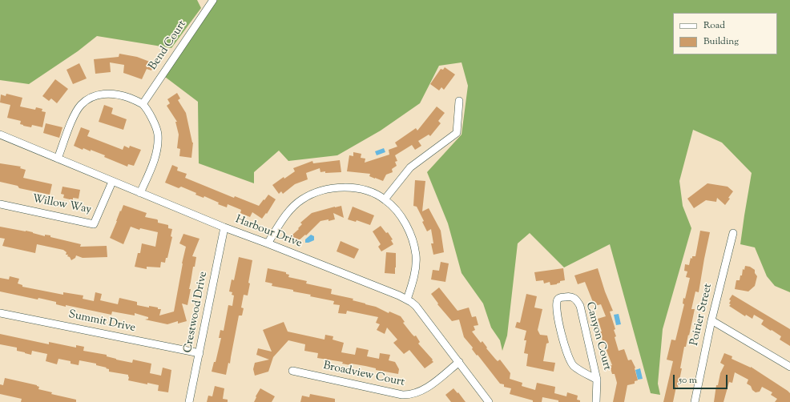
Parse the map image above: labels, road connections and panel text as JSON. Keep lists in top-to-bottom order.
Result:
{
  "streets": {
    "street": [
      "Bend Court",
      "Willow Way",
      "Harbour Drive",
      "Crestwood Drive",
      "Poirier Street",
      "Summit Drive",
      "Canyon Court",
      "Broadview Court"
    ]
  },
  "crossings": [
    ["Bend Court", "Willow Way"],
    ["Bend Court", "Harbour Drive"],
    ["Willow Way", "Harbour Drive"],
    ["Harbour Drive", "Crestwood Drive"],
    ["Harbour Drive", "Broadview Court"],
    ["Crestwood Drive", "Summit Drive"]
  ],
  "legend": ["Road", "Building"],
  "scale_bar": "50 m"
}
